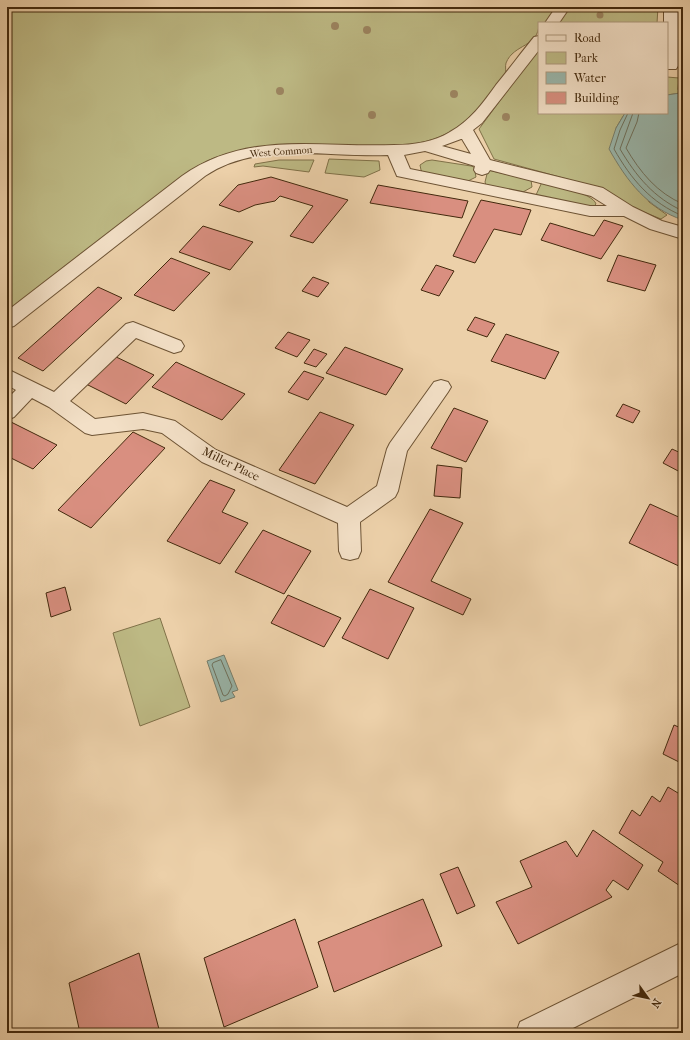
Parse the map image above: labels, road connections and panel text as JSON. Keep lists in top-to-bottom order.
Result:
{
  "streets": {
    "street": ["West Common", "Miller Place"]
  },
  "legend": [
    "Road",
    "Park",
    "Water",
    "Building"
  ],
  "north": "bottom right"
}
